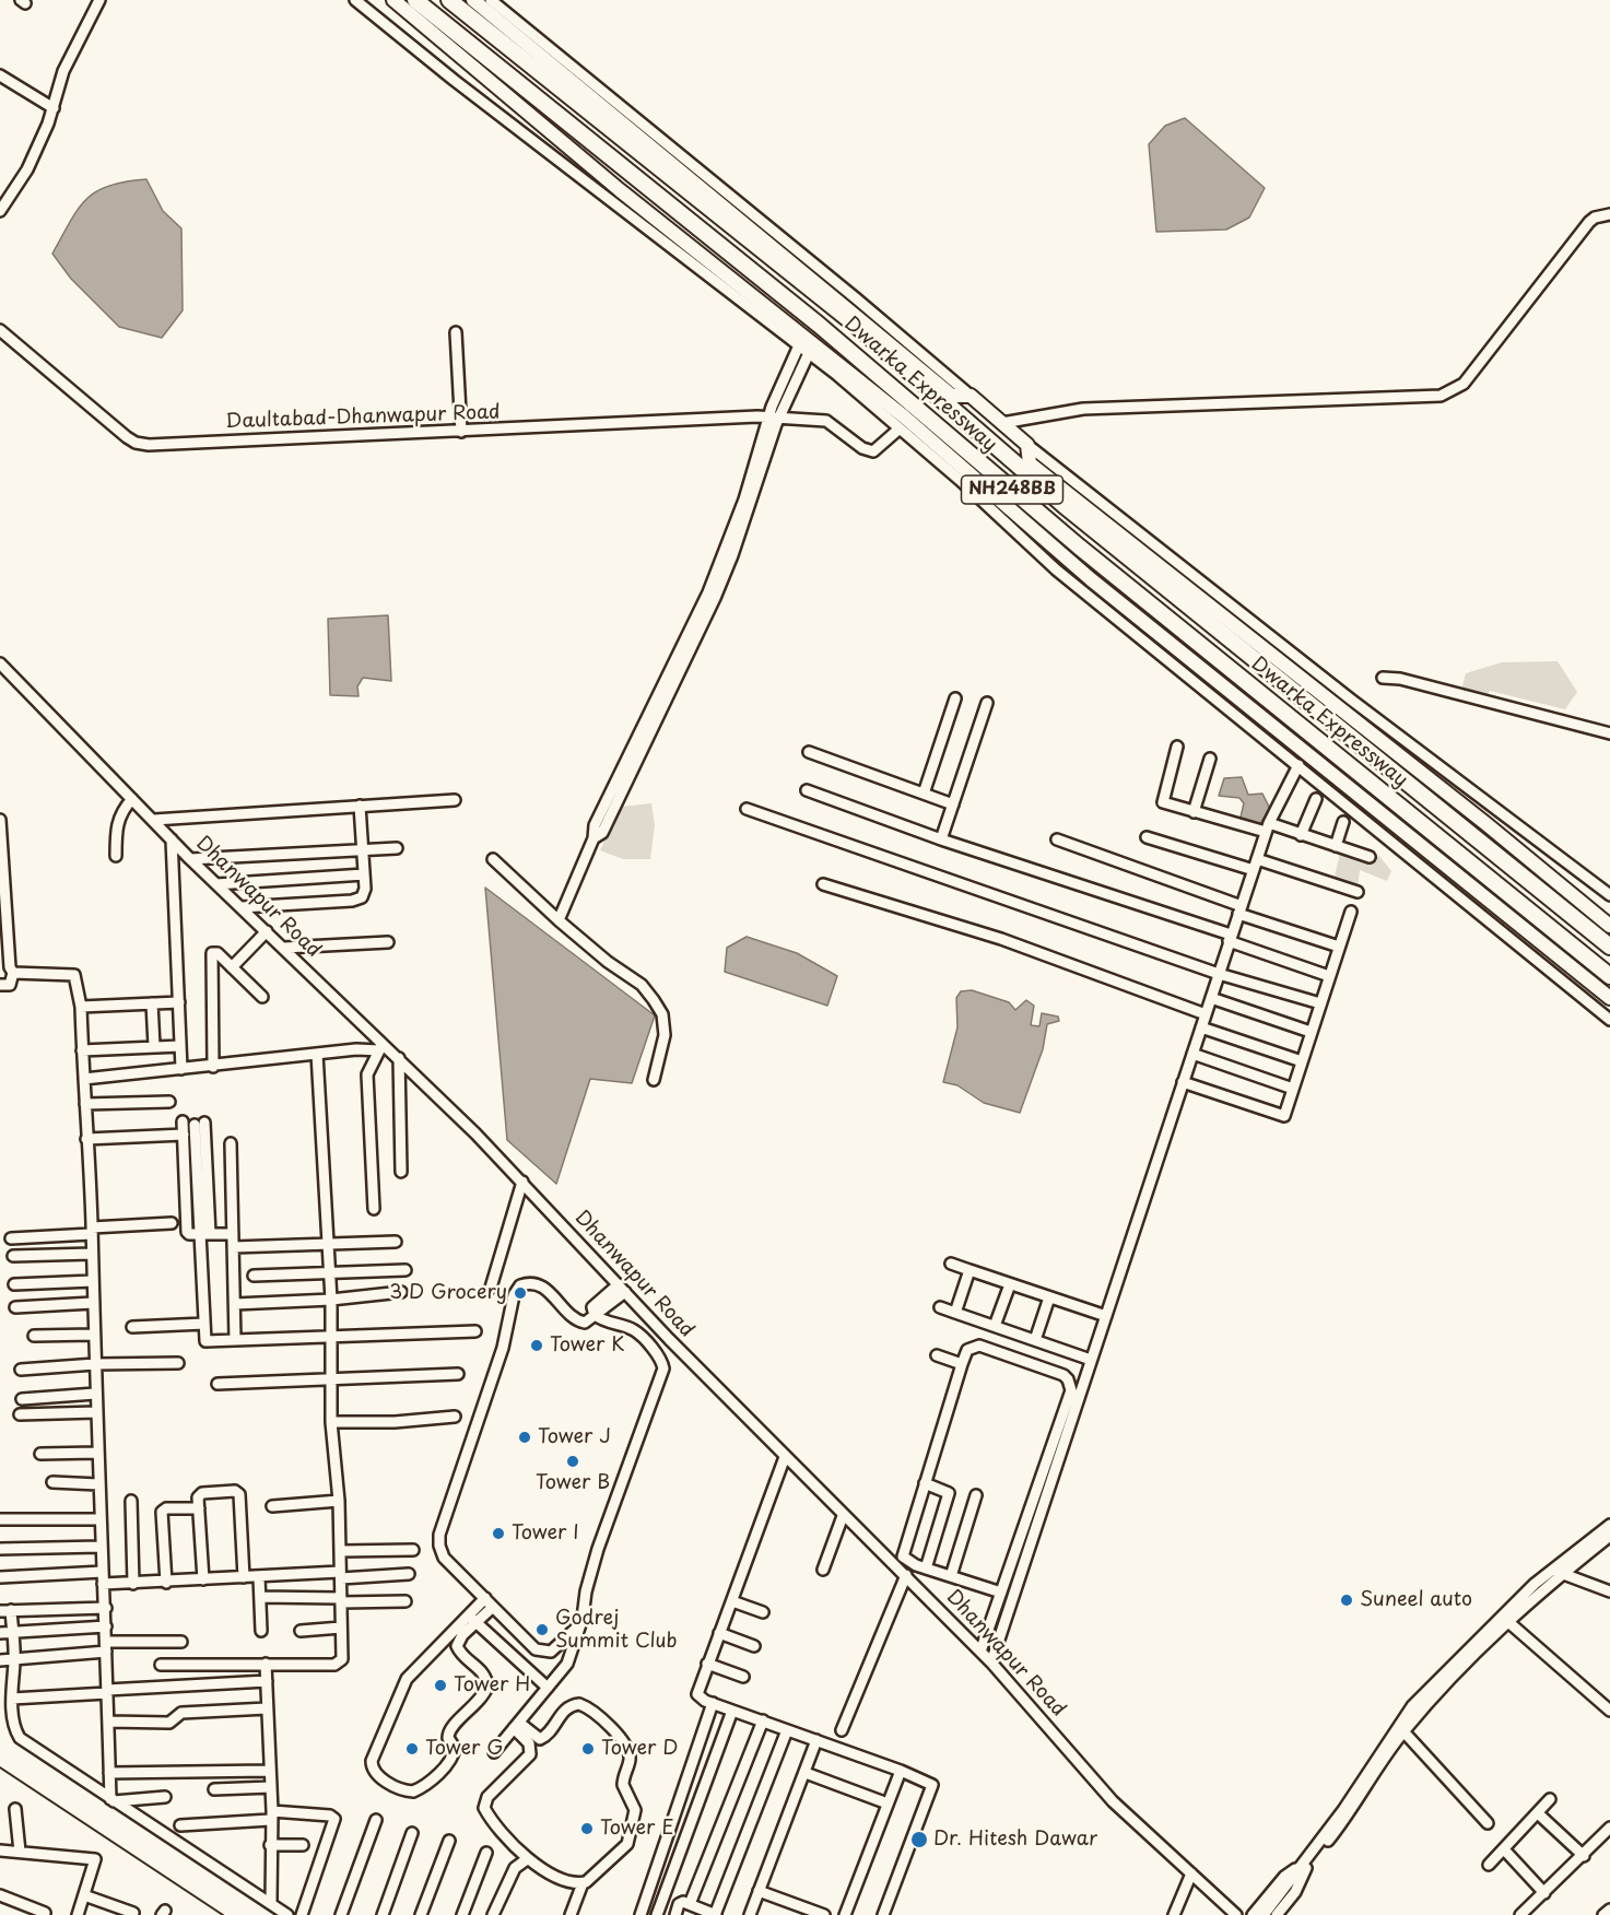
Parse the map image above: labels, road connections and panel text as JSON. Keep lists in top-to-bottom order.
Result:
{
  "streets": {
    "highway": ["Dwarka Expressway", "NH248BB"],
    "street": ["Daultabad-Dhanwapur Road", "Dhanwapur Road"]
  },
  "places": [
    "3 D Grocery",
    "Tower K",
    "Tower J",
    "Tower B",
    "Tower I",
    "Suneel auto",
    "Godrej Summit Club",
    "Tower H",
    "Tower G",
    "Tower D",
    "Tower E",
    "Dr. Hitesh Dawar"
  ]
}
